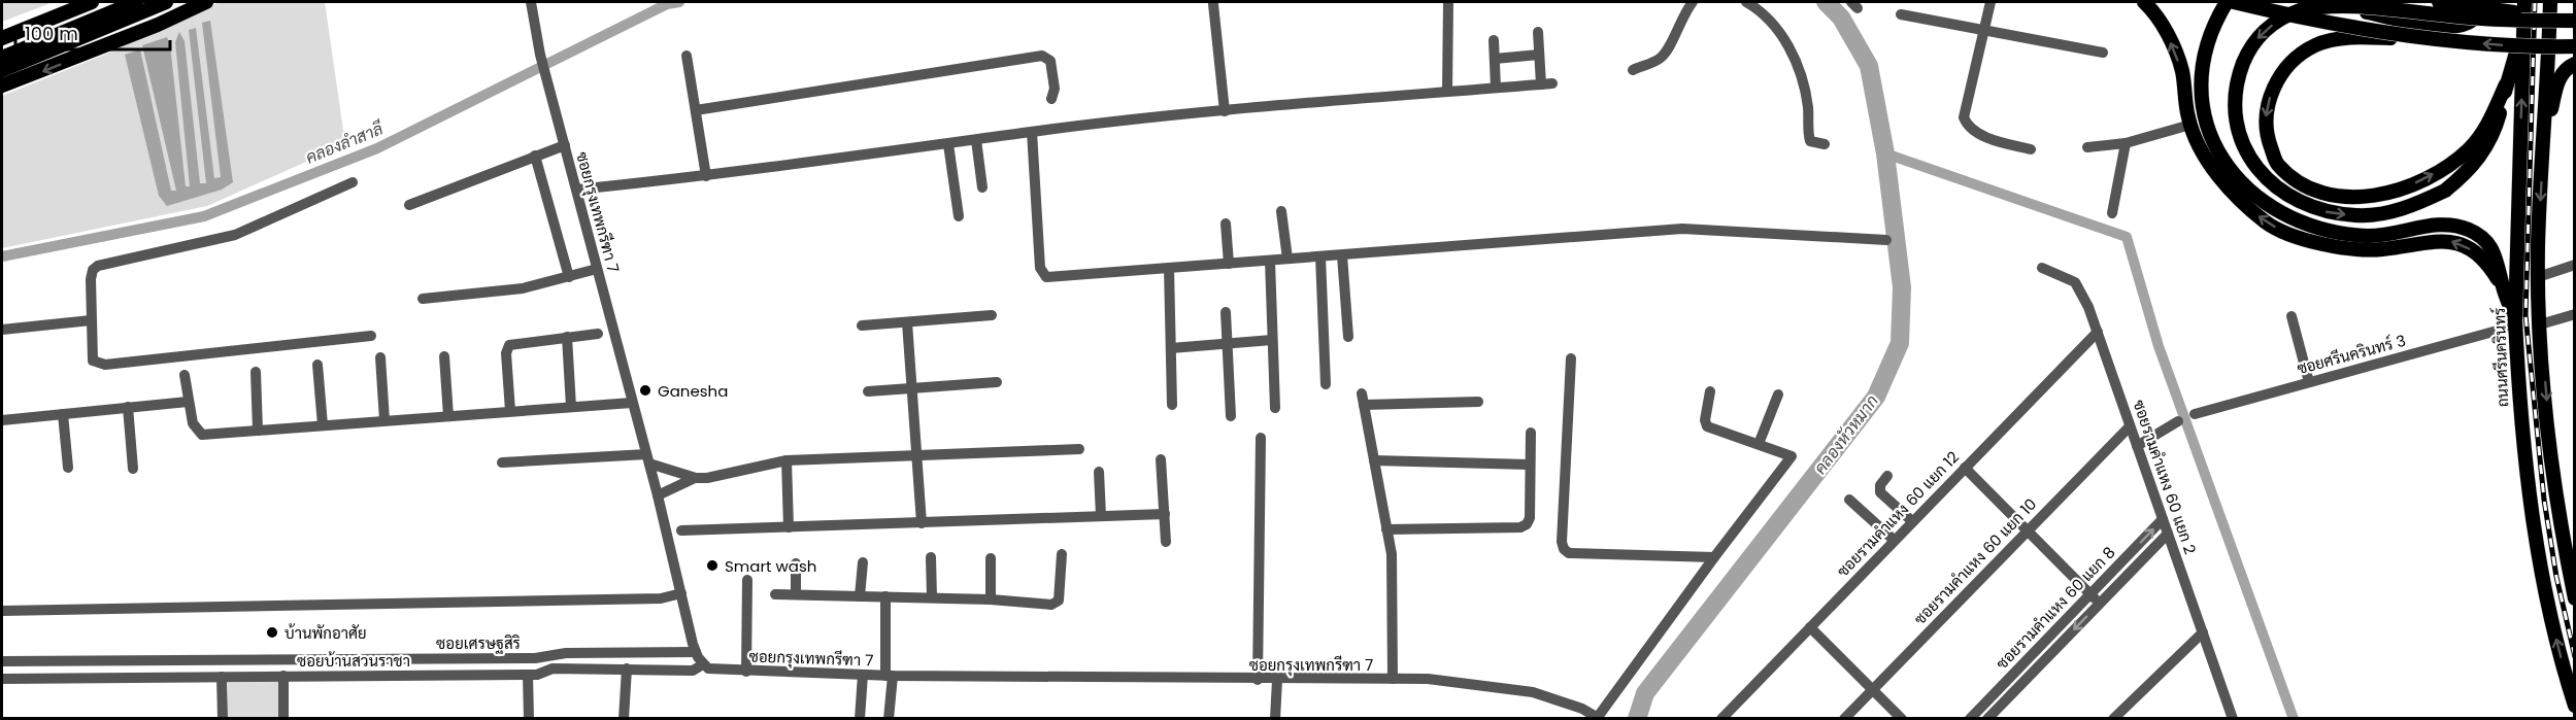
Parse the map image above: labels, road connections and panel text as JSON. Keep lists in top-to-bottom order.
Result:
{
  "streets": {
    "main road": ["ถนนศรีนครินทร์"],
    "street": [
      "ซอยกรุงเทพกรีฑา 7",
      "ซอยศรีนครินทร์ 3",
      "ซอยรามคำแหง 60 แยก 2",
      "ซอยรามคำแหง 60 แยก 12",
      "ซอยรามคำแหง 60 แยก 10",
      "ซอยรามคำแหง 60 แยก 8",
      "ซอยเศรษฐสิริ",
      "ซอยบ้านสวนราชา"
    ]
  },
  "crossings": [
    ["ซอยกรุงเทพกรีฑา 7", "ซอยเศรษฐสิริ"],
    ["ซอยกรุงเทพกรีฑา 7", "ซอยบ้านสวนราชา"],
    ["ซอยศรีนครินทร์ 3", "ถนนศรีนครินทร์"],
    ["ซอยรามคำแหง 60 แยก 2", "ซอยรามคำแหง 60 แยก 12"],
    ["ซอยรามคำแหง 60 แยก 2", "ซอยรามคำแหง 60 แยก 10"],
    ["ซอยรามคำแหง 60 แยก 2", "ซอยรามคำแหง 60 แยก 8"]
  ],
  "water": ["คลองลำสาลี", "คลองหัวหมาก"],
  "places": ["Ganesha", "Smart wash", "บ้านพักอาศัย"],
  "scale_bar": "100 m"
}
